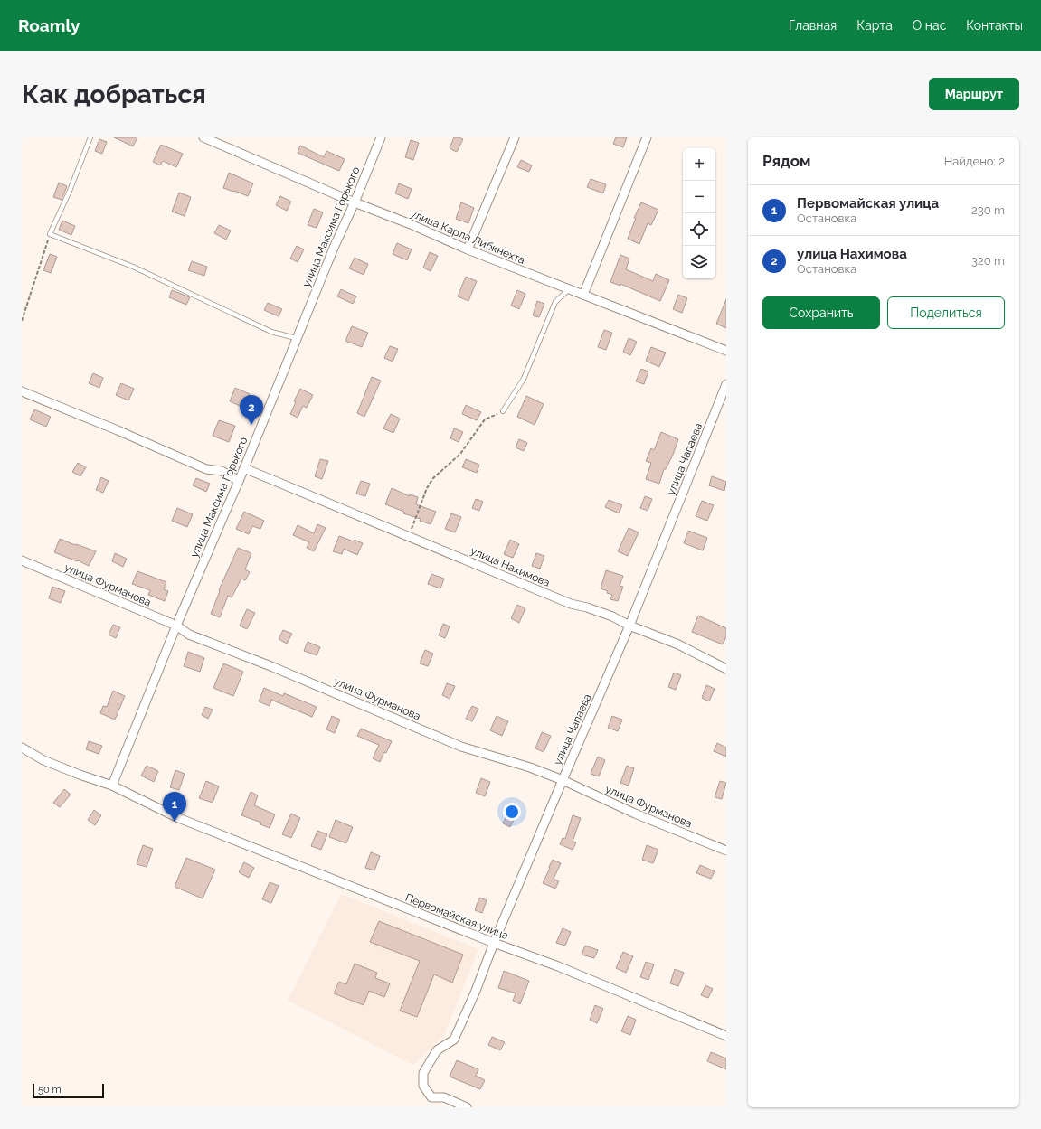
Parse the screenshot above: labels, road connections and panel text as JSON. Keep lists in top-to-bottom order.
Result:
{
  "streets": {
    "street": [
      "улица Максима Горького",
      "улица Карла Либкнехта",
      "улица Чапаева",
      "улица Нахимова",
      "улица Фурманова",
      "Первомайская улица"
    ]
  },
  "crossings": [
    ["улица Максима Горького", "улица Карла Либкнехта"],
    ["улица Максима Горького", "улица Нахимова"],
    ["улица Максима Горького", "улица Фурманова"],
    ["улица Максима Горького", "Первомайская улица"],
    ["улица Чапаева", "улица Нахимова"],
    ["улица Чапаева", "улица Фурманова"],
    ["улица Чапаева", "Первомайская улица"]
  ],
  "scale_bar": "50 m",
  "page": {
    "header": "Roamly",
    "nav": [
      "Главная",
      "Карта",
      "О нас",
      "Контакты"
    ],
    "buttons": [
      "Маршрут",
      ["Сохранить", "Поделиться"]
    ],
    "title": "Как добраться",
    "heading": ["Рядом", "Найдено: 2"],
    "map_buttons": ["+", "−"],
    "list": [
      {
        "mark": "1",
        "name": "Первомайская улица",
        "note": "Остановка",
        "value": "230 m"
      },
      {
        "mark": "2",
        "name": "улица Нахимова",
        "note": "Остановка",
        "value": "320 m"
      }
    ],
    "pins": ["2", "1"],
    "scale": "50 m"
  }
}
